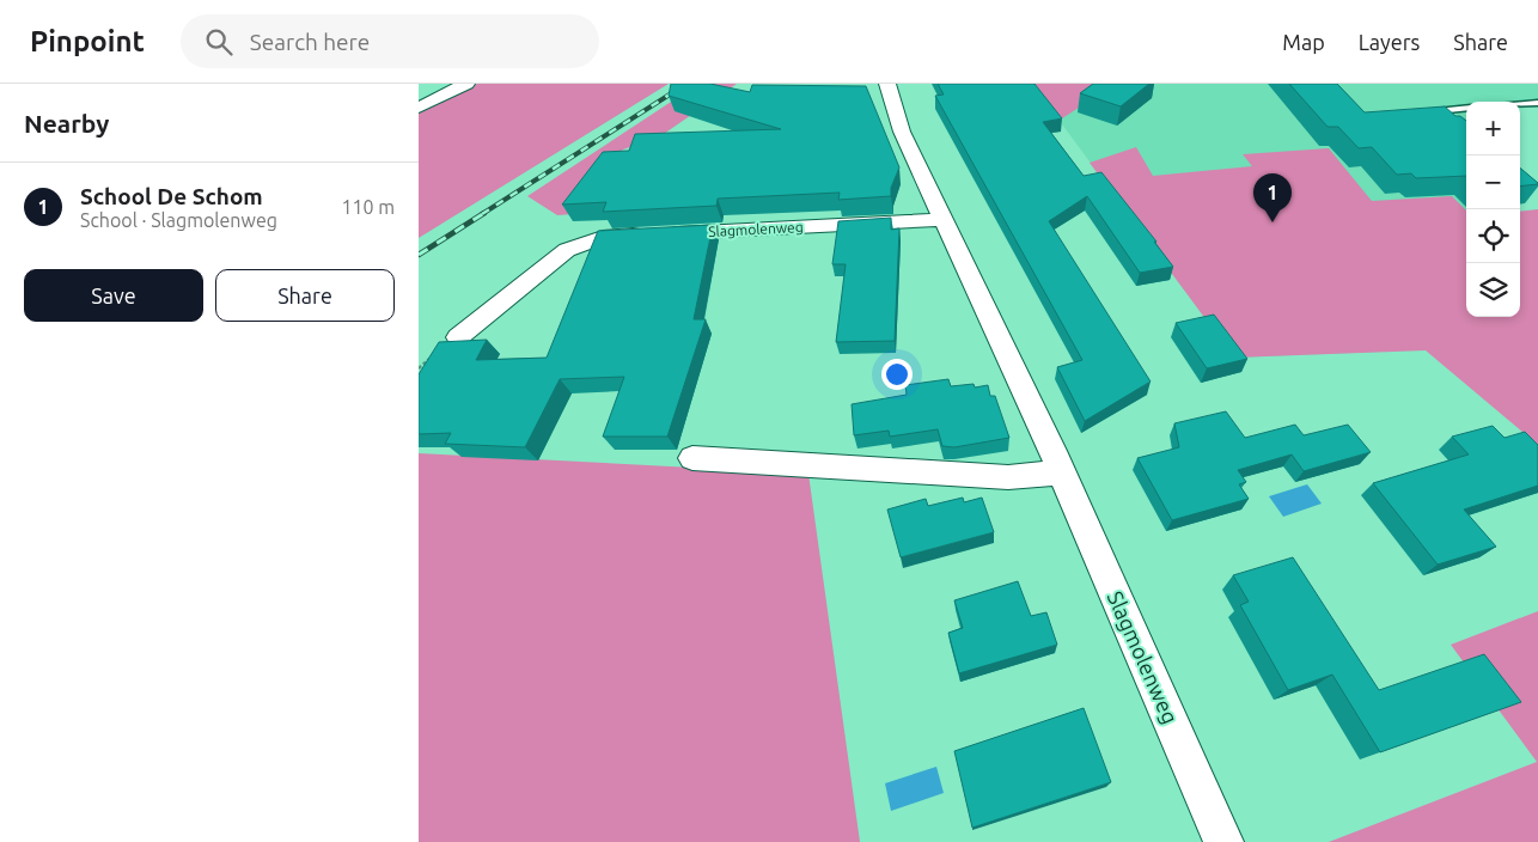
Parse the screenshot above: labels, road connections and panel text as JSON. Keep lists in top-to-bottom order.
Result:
{
  "streets": {
    "street": ["Slagmolenweg"]
  },
  "page": {
    "header": "Pinpoint",
    "search": "Search here",
    "nav": ["Map", "Layers", "Share"],
    "heading": "Nearby",
    "map_buttons": ["+", "−"],
    "list": [
      {
        "mark": "1",
        "name": "School De Schom",
        "note": "School · Slagmolenweg",
        "value": "110 m"
      }
    ],
    "pins": "1",
    "buttons": ["Save", "Share"]
  }
}
